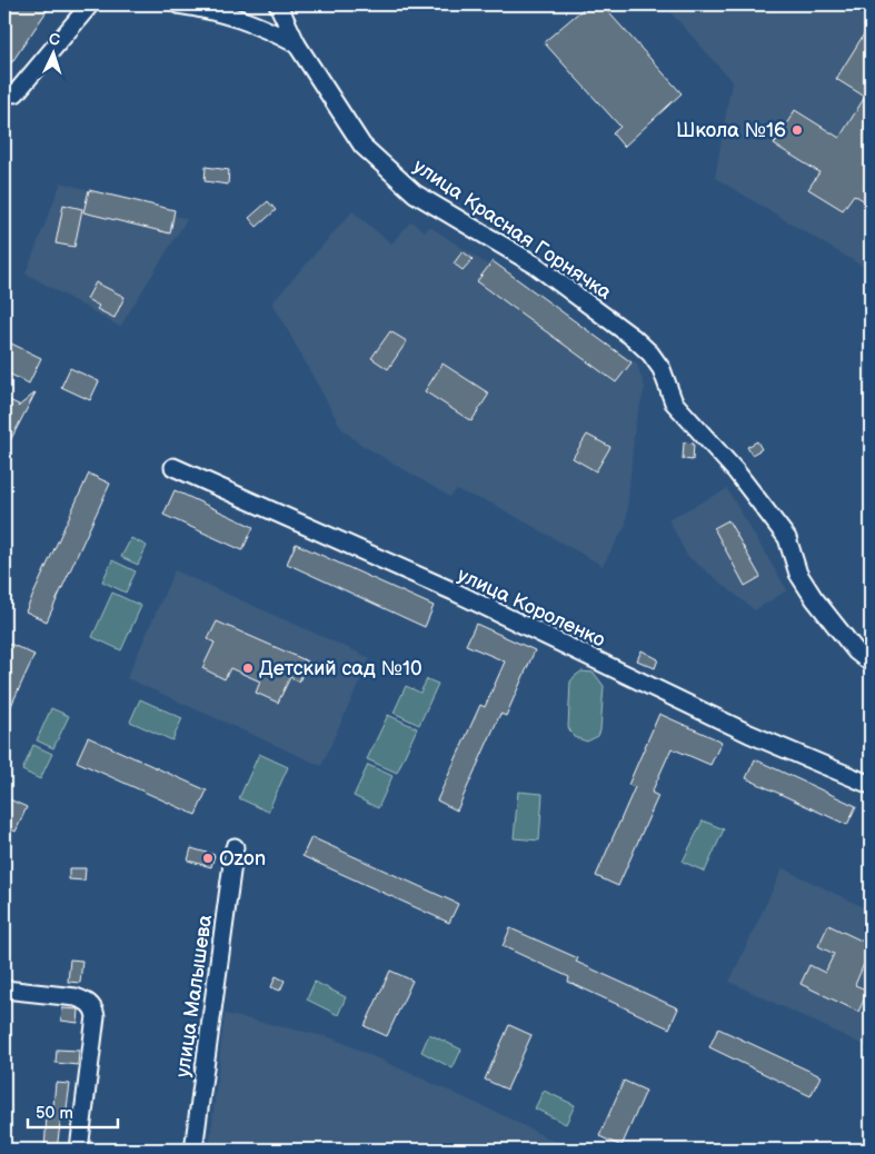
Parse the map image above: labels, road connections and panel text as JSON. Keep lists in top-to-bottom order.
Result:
{
  "streets": {
    "street": ["улица Красная Горнячка", "улица Короленко", "улица Малышева"]
  },
  "places": ["Школа №16", "Детский сад №10", "Ozon"],
  "scale_bar": "50 m",
  "north": "top"
}
